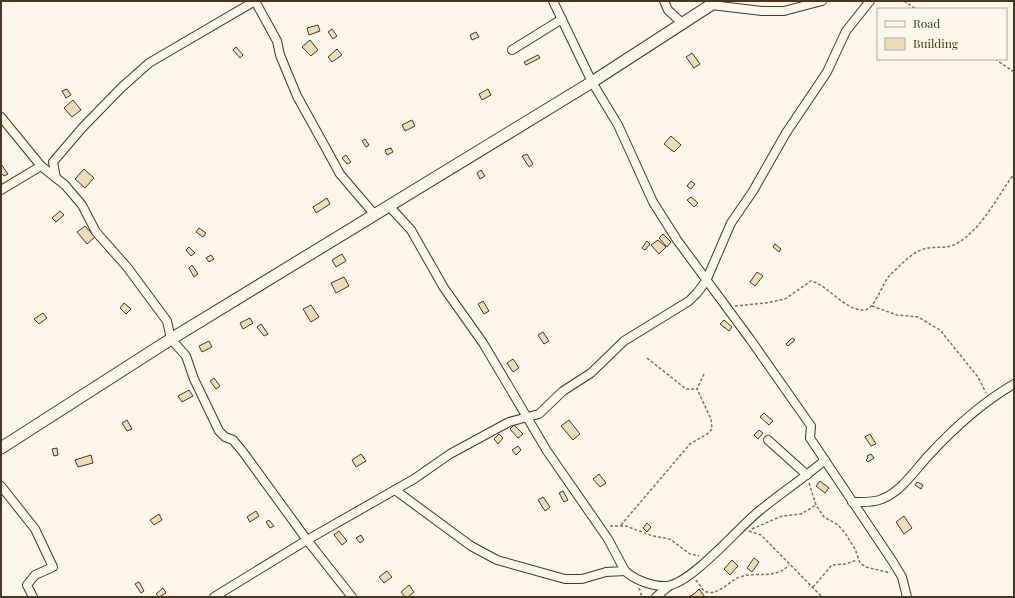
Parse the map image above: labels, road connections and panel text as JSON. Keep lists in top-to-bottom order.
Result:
{
  "legend": ["Road", "Building"]
}
